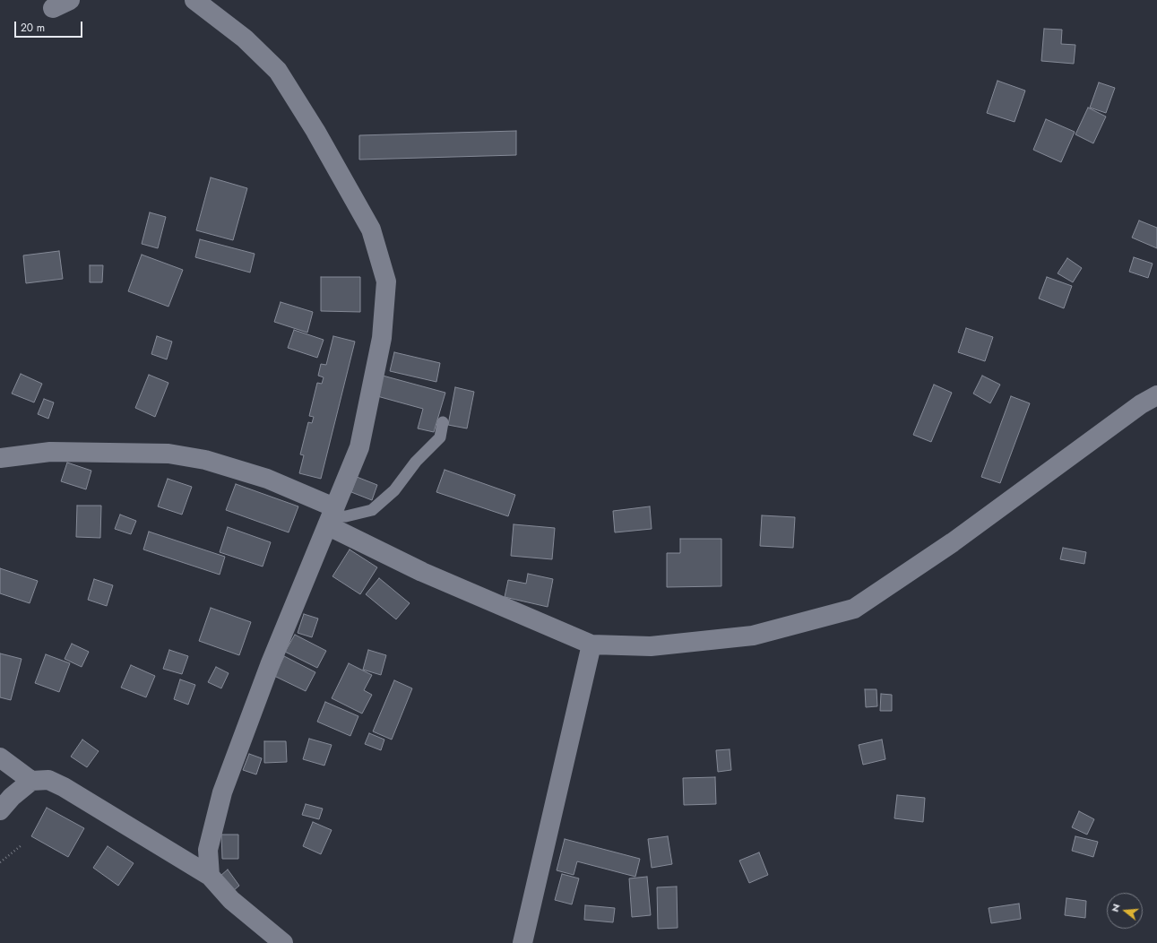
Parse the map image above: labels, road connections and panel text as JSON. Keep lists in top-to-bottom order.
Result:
{
  "scale_bar": "20 m",
  "north": "left"
}
